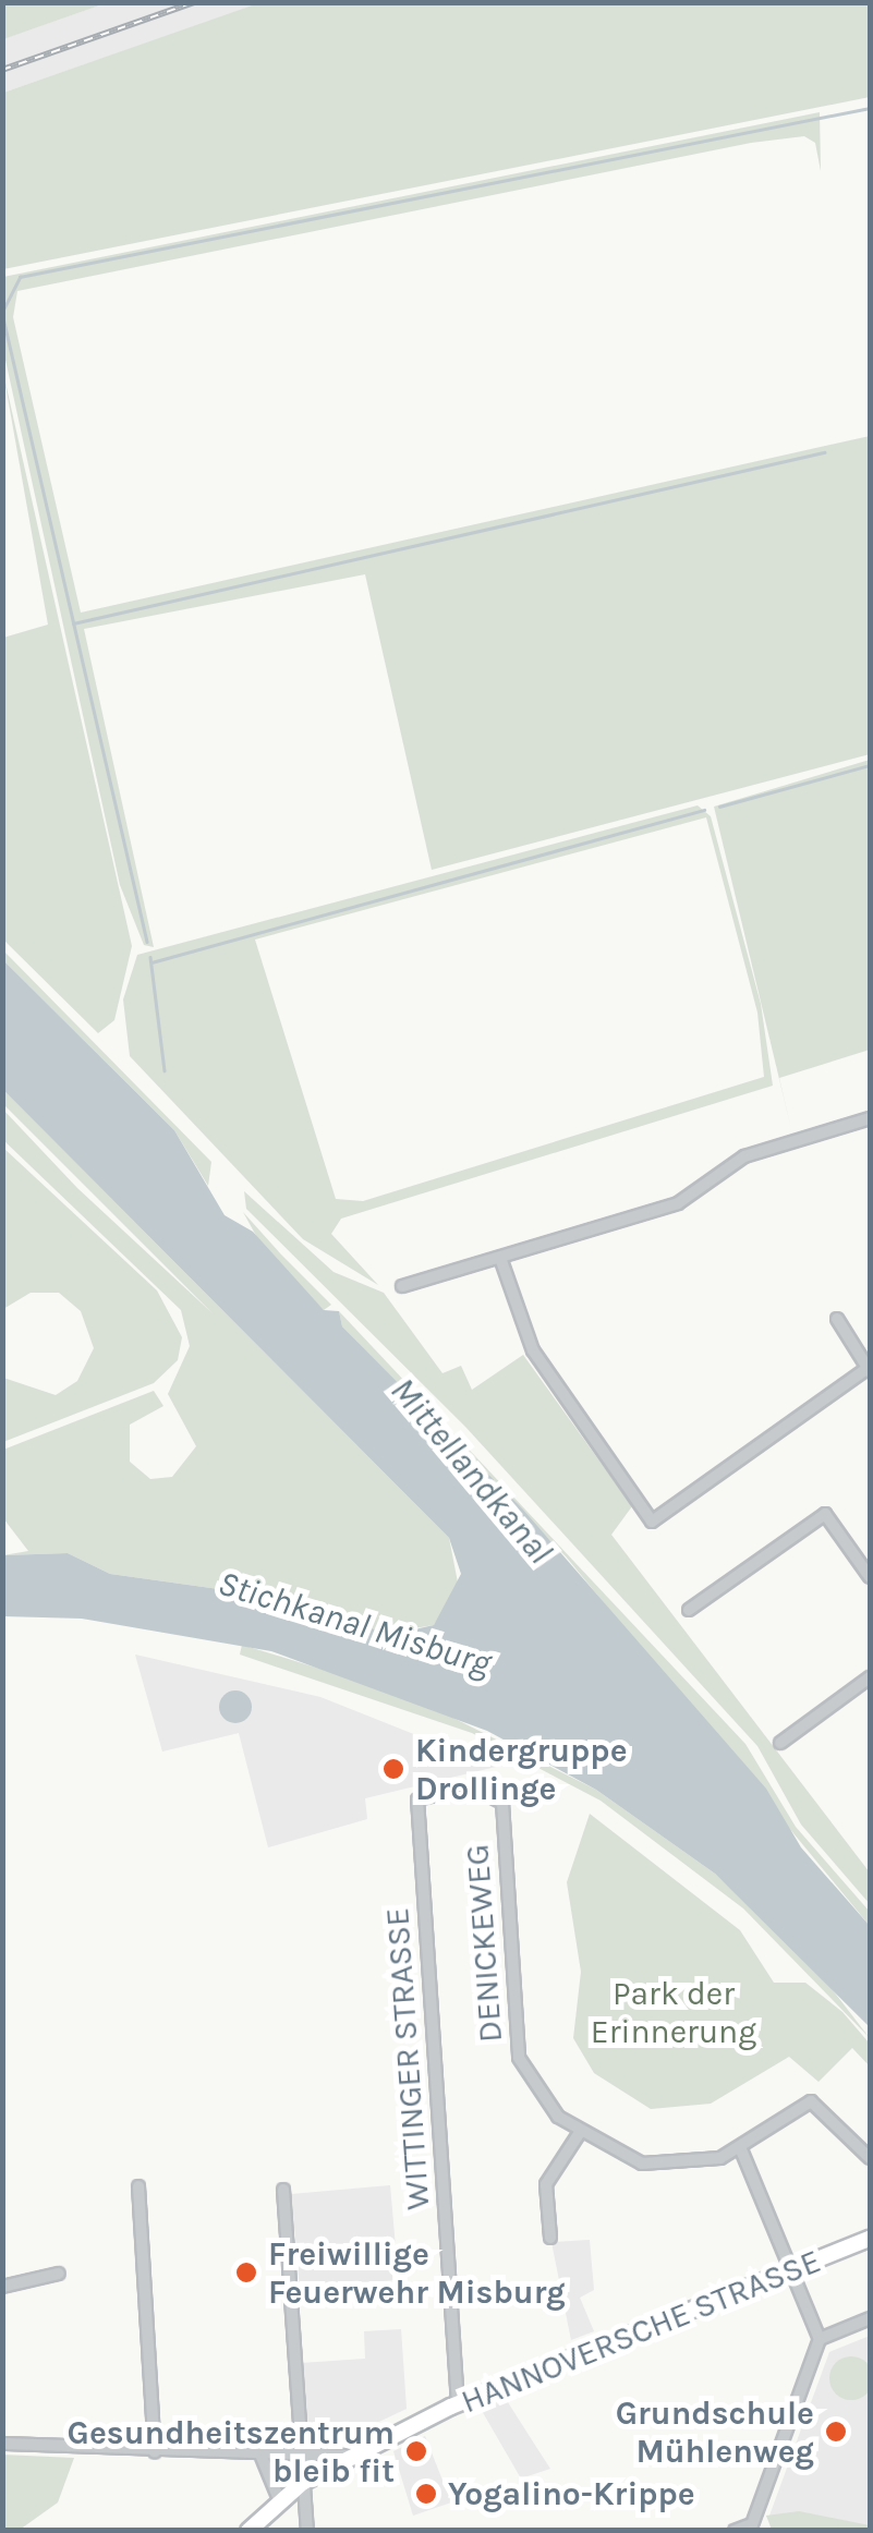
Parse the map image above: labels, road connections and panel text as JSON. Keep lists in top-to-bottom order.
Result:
{
  "streets": {
    "main road": ["HANNOVERSCHE STRASSE"],
    "street": ["DENICKEWEG", "WITTINGER STRASSE"]
  },
  "crossings": [
    ["DENICKEWEG", "WITTINGER STRASSE"],
    ["WITTINGER STRASSE", "HANNOVERSCHE STRASSE"]
  ],
  "water": ["Mittellandkanal", "Stichkanal Misburg"],
  "parks": ["Park der Erinnerung"],
  "places": [
    "Kindergruppe Drollinge",
    "Freiwillige Feuerwehr Misburg",
    "Grundschule Mühlenweg",
    "Gesundheitszentrum bleib fit",
    "Yogalino-Krippe"
  ]
}
